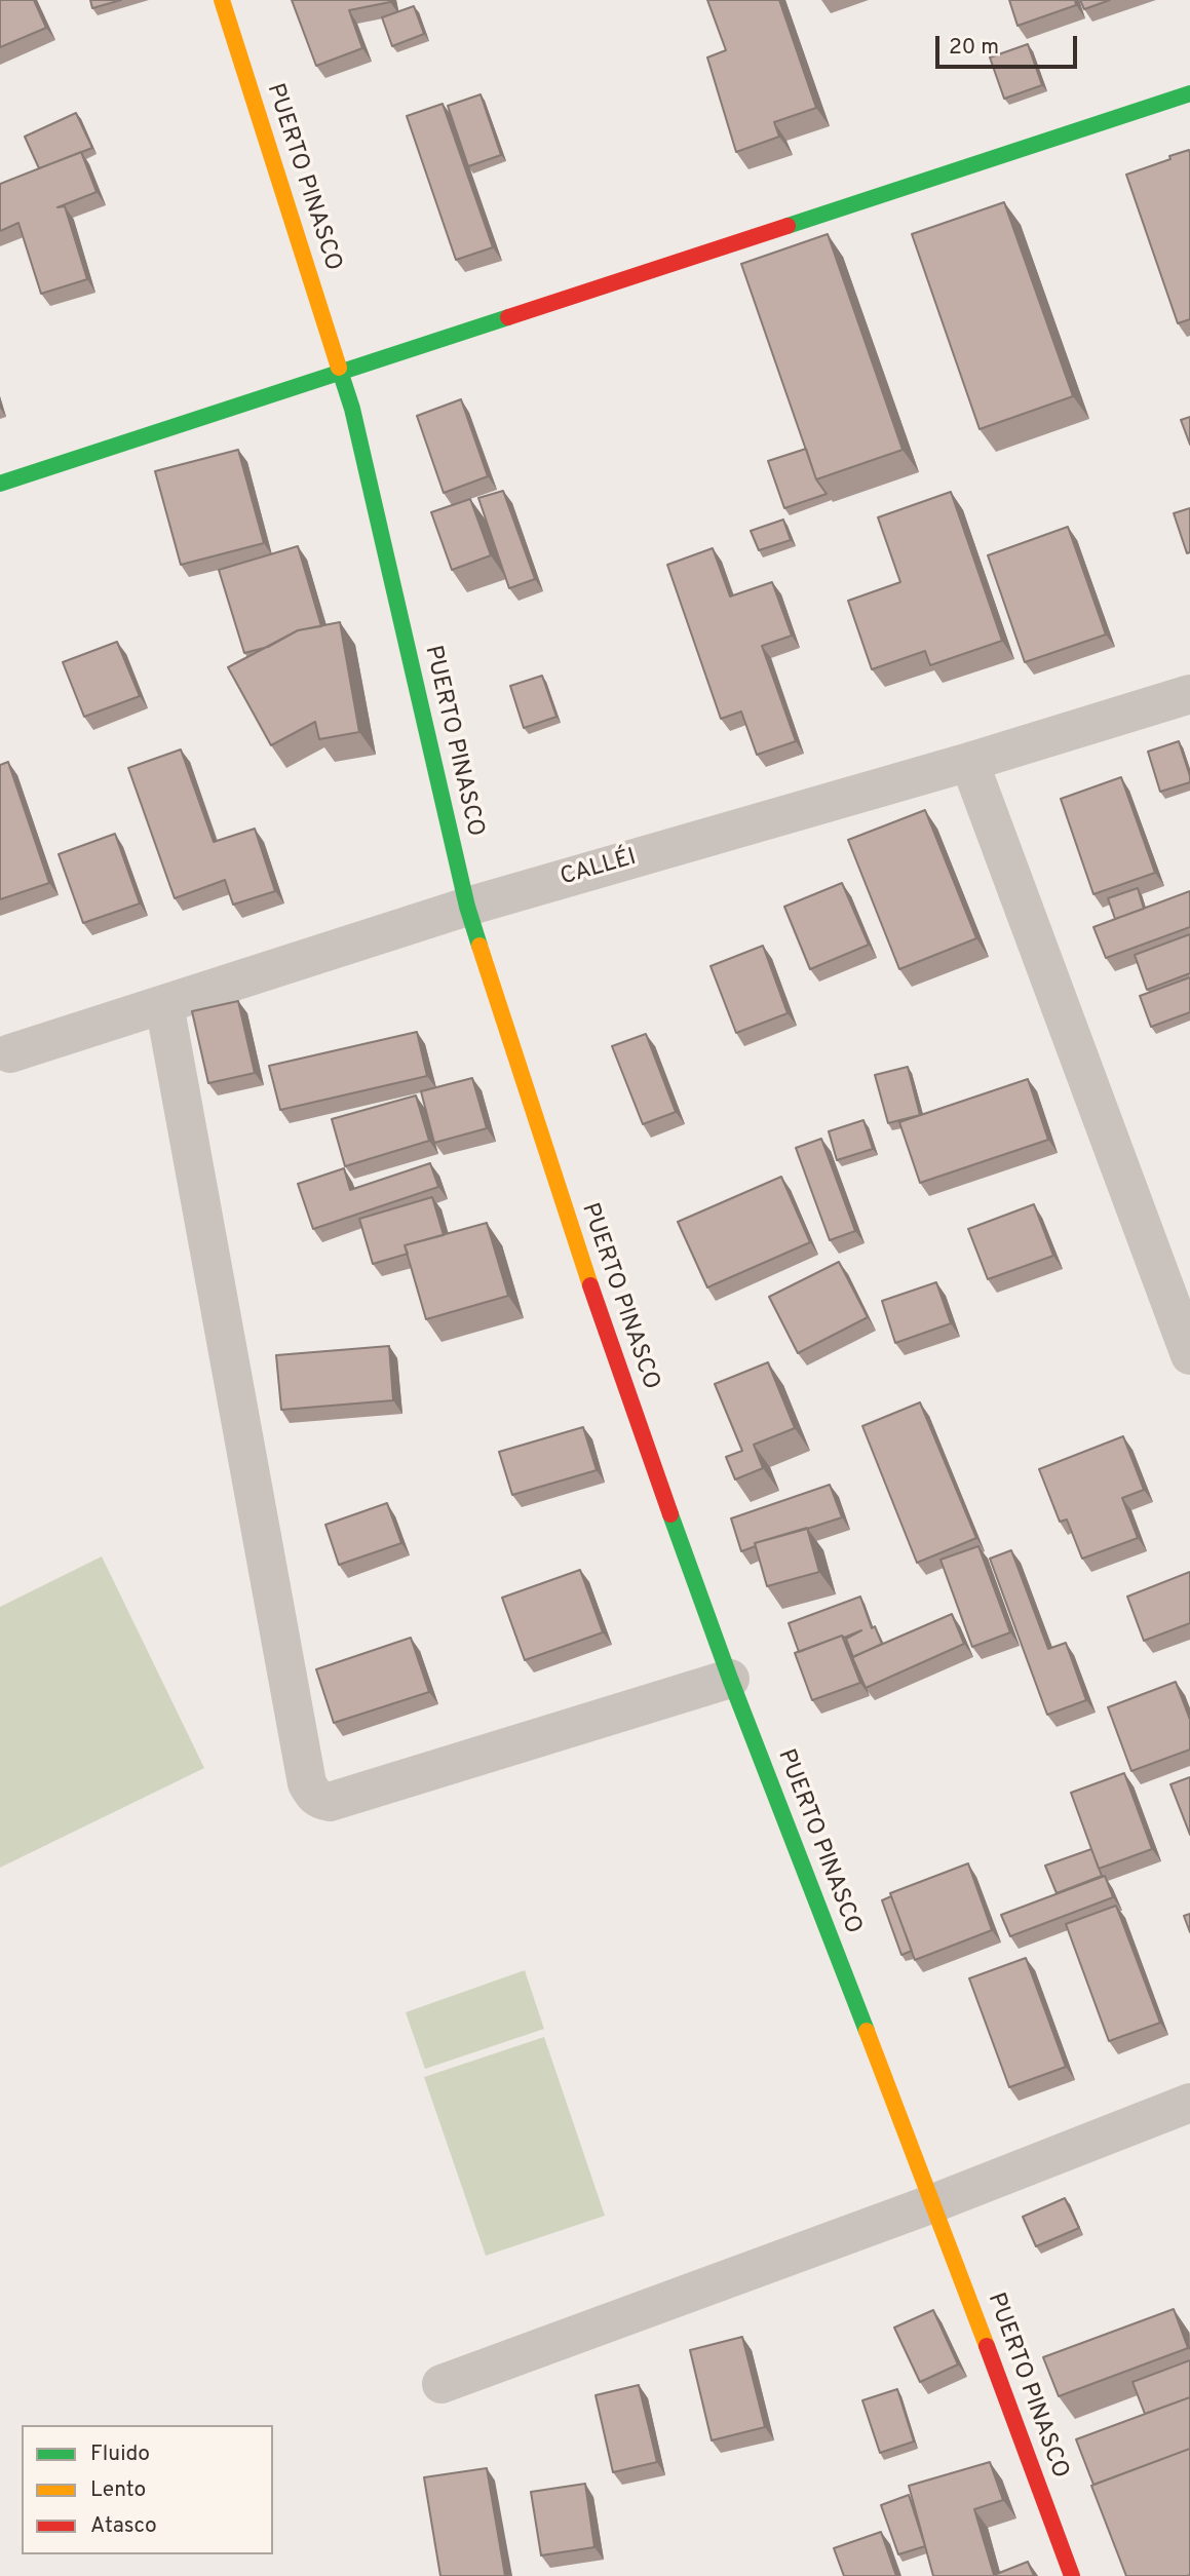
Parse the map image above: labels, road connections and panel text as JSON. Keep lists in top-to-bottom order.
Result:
{
  "streets": {
    "street": ["PUERTO PINASCO", "CALLE´I"]
  },
  "crossings": [
    ["PUERTO PINASCO", "CALLE´I"]
  ],
  "legend": ["Fluido", "Lento", "Atasco"],
  "scale_bar": "20 m"
}
